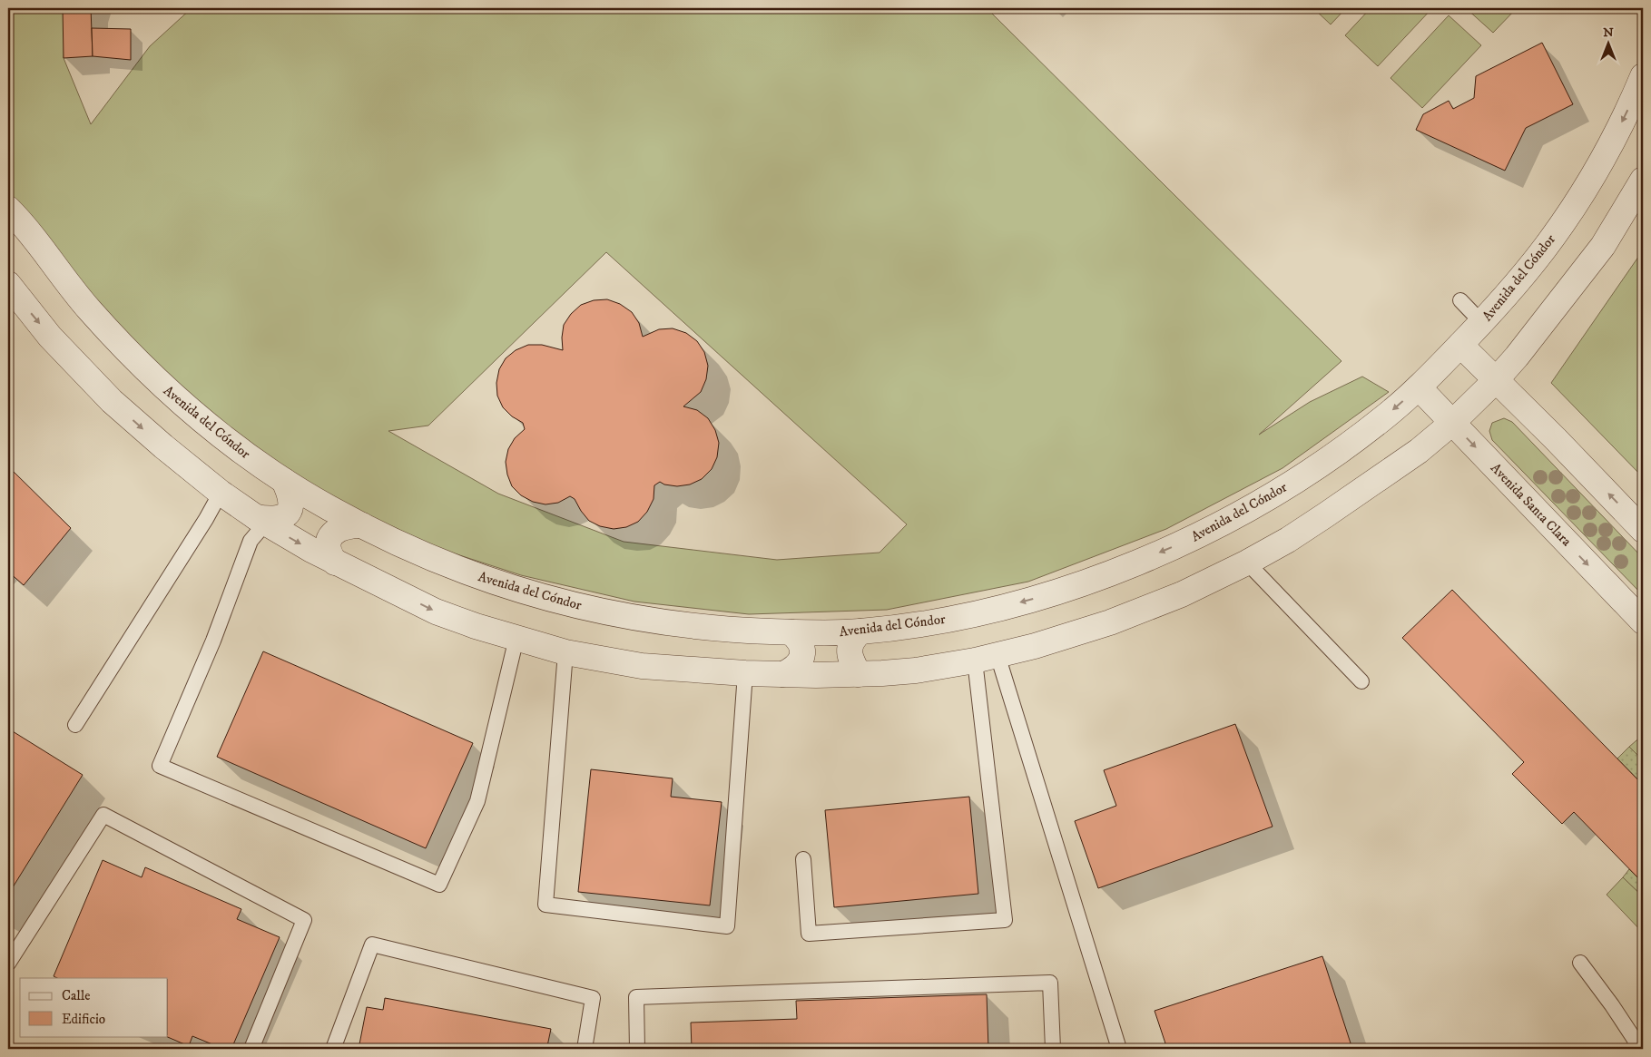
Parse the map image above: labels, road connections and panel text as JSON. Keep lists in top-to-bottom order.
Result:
{
  "streets": {
    "street": ["Avenida del Cóndor", "Avenida Santa Clara"]
  },
  "crossings": [
    ["Avenida del Cóndor", "Avenida Santa Clara"]
  ],
  "legend": ["Calle", "Edificio"],
  "north": "top"
}
